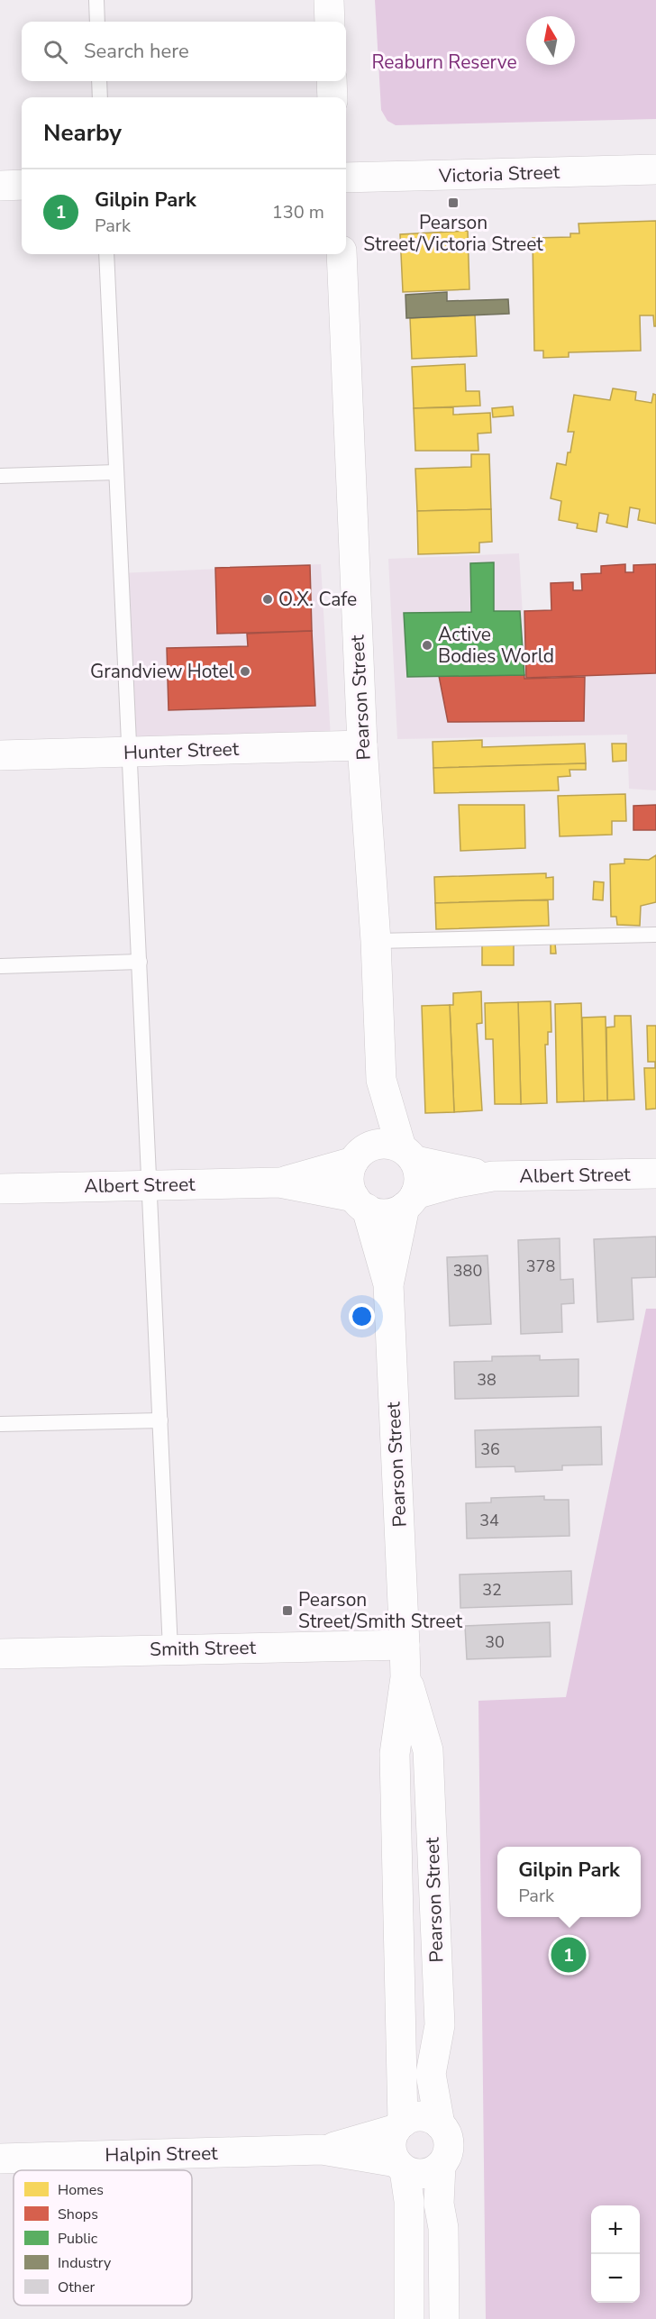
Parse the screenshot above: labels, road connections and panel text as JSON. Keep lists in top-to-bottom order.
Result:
{
  "streets": {
    "street": [
      "Victoria Street",
      "Pearson Street",
      "Hunter Street",
      "Albert Street",
      "Smith Street",
      "Halpin Street"
    ]
  },
  "crossings": [
    ["Pearson Street", "Hunter Street"],
    ["Pearson Street", "Albert Street"],
    ["Pearson Street", "Smith Street"],
    ["Pearson Street", "Halpin Street"]
  ],
  "parks": ["Reaburn Reserve"],
  "places": {
    "transit": ["Pearson Street/Victoria Street", "Pearson Street/Smith Street"],
    "other": ["O.X. Cafe", "Active Bodies World", "Grandview Hotel"]
  },
  "house_numbers": [
    "378",
    "380",
    "38",
    "36",
    "34",
    "32",
    "30"
  ],
  "legend": [
    "Homes",
    "Shops",
    "Public",
    "Industry",
    "Other"
  ],
  "north": "top",
  "page": {
    "search": "Search here",
    "heading": "Nearby",
    "list": [
      {
        "mark": "1",
        "name": "Gilpin Park",
        "note": "Park",
        "value": "130 m"
      }
    ],
    "popup": ["Gilpin Park", "Park"],
    "pins": "1",
    "map_buttons": ["+", "−"]
  }
}
